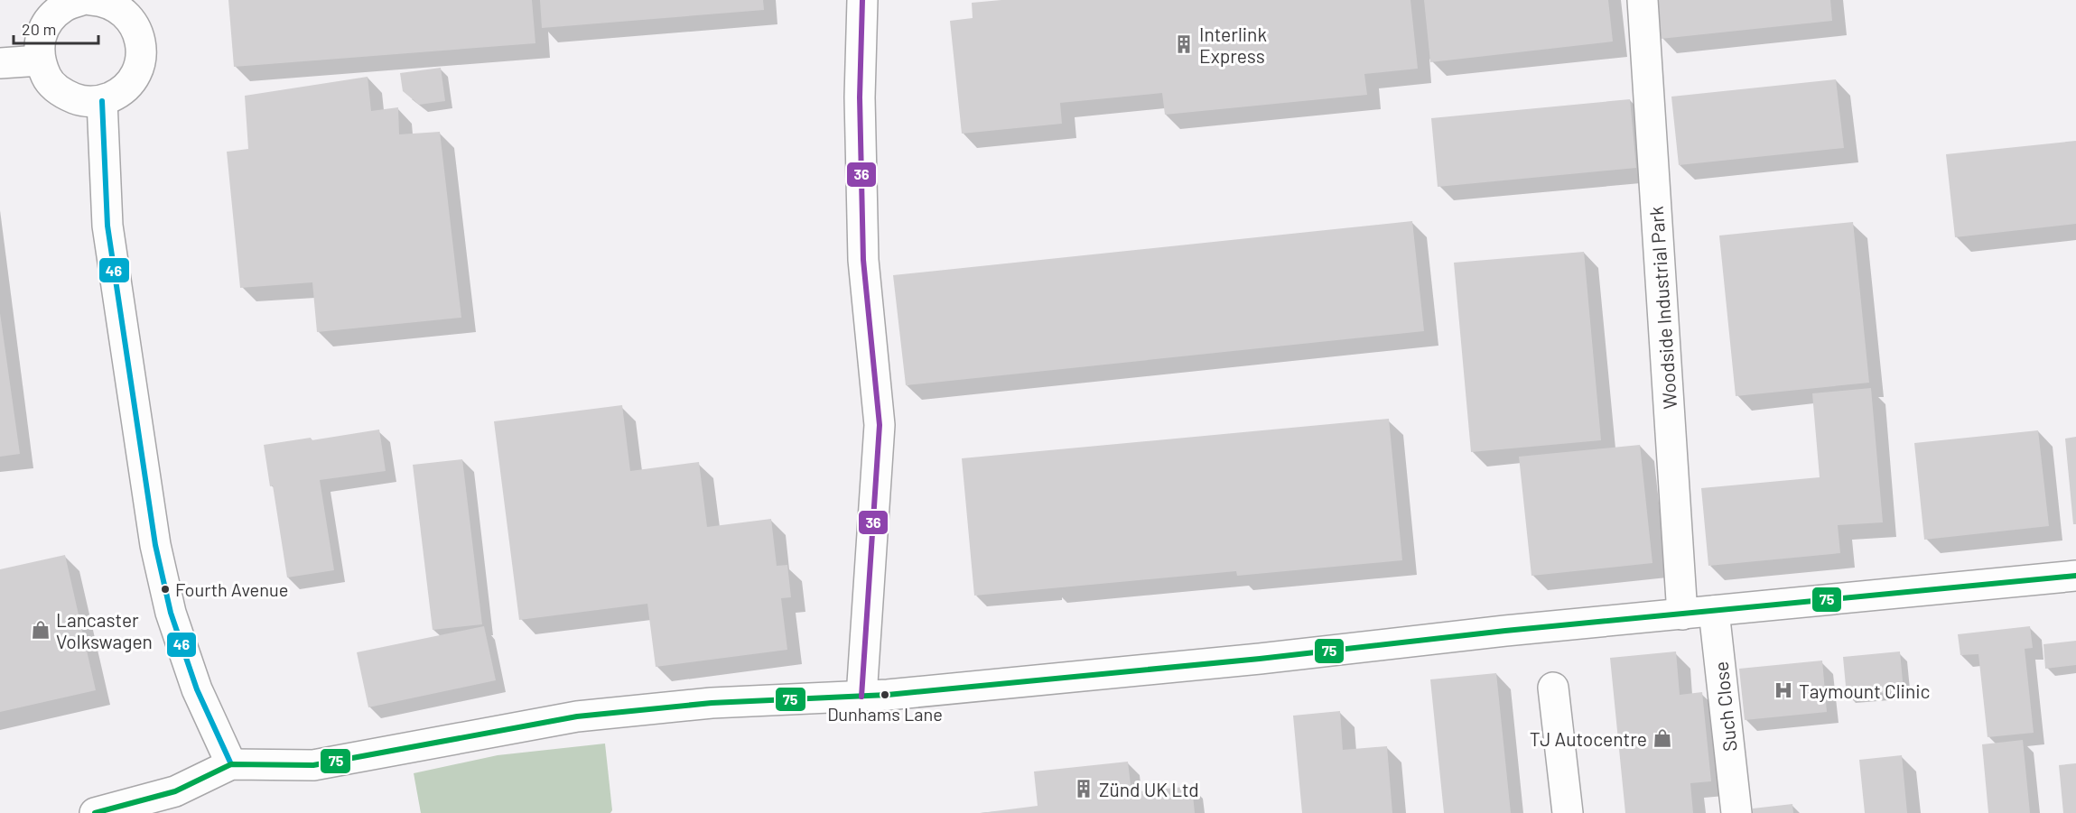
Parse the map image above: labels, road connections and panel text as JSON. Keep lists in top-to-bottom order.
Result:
{
  "streets": {
    "street": ["Woodside Industrial Park", "Such Close"]
  },
  "places": {
    "building": ["Interlink Express", "Zünd UK Ltd"],
    "other": ["Fourth Avenue", "Dunhams Lane"],
    "shop": ["Lancaster Volkswagen", "TJ Autocentre"],
    "hospital": ["Taymount Clinic"]
  },
  "lines": ["transit line 36", "transit line 46", "transit line 75"],
  "scale_bar": "20 m"
}
